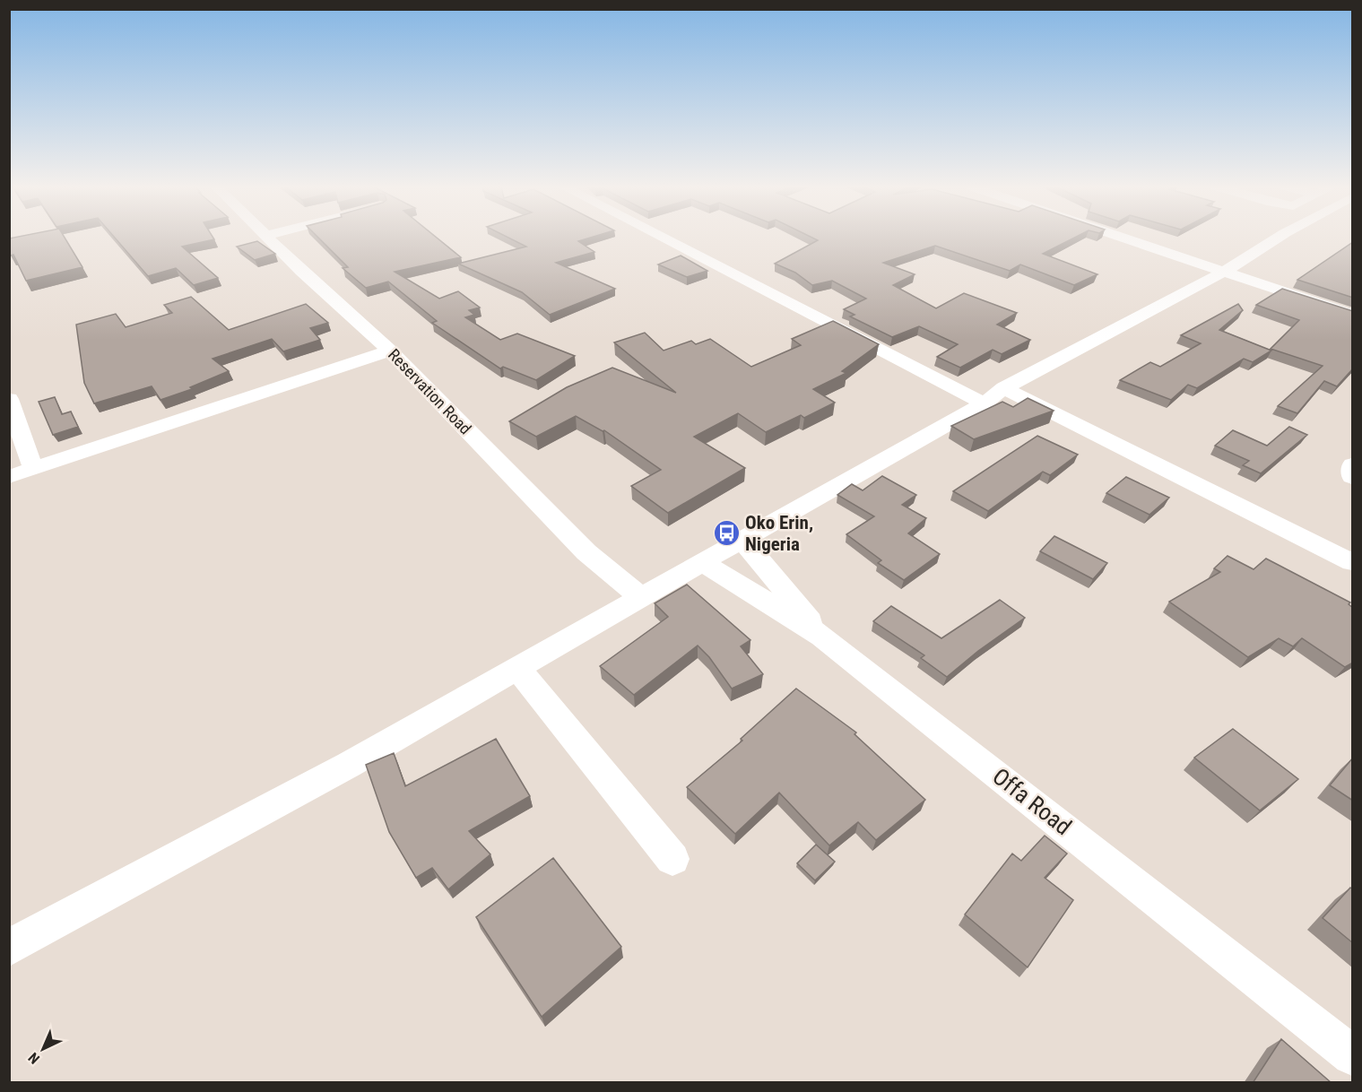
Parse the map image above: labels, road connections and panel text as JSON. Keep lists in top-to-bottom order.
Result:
{
  "streets": {
    "street": ["Reservation Road", "Offa Road"]
  },
  "places": {
    "bus stop": ["Oko Erin, Nigeria"]
  },
  "north": "bottom left"
}
